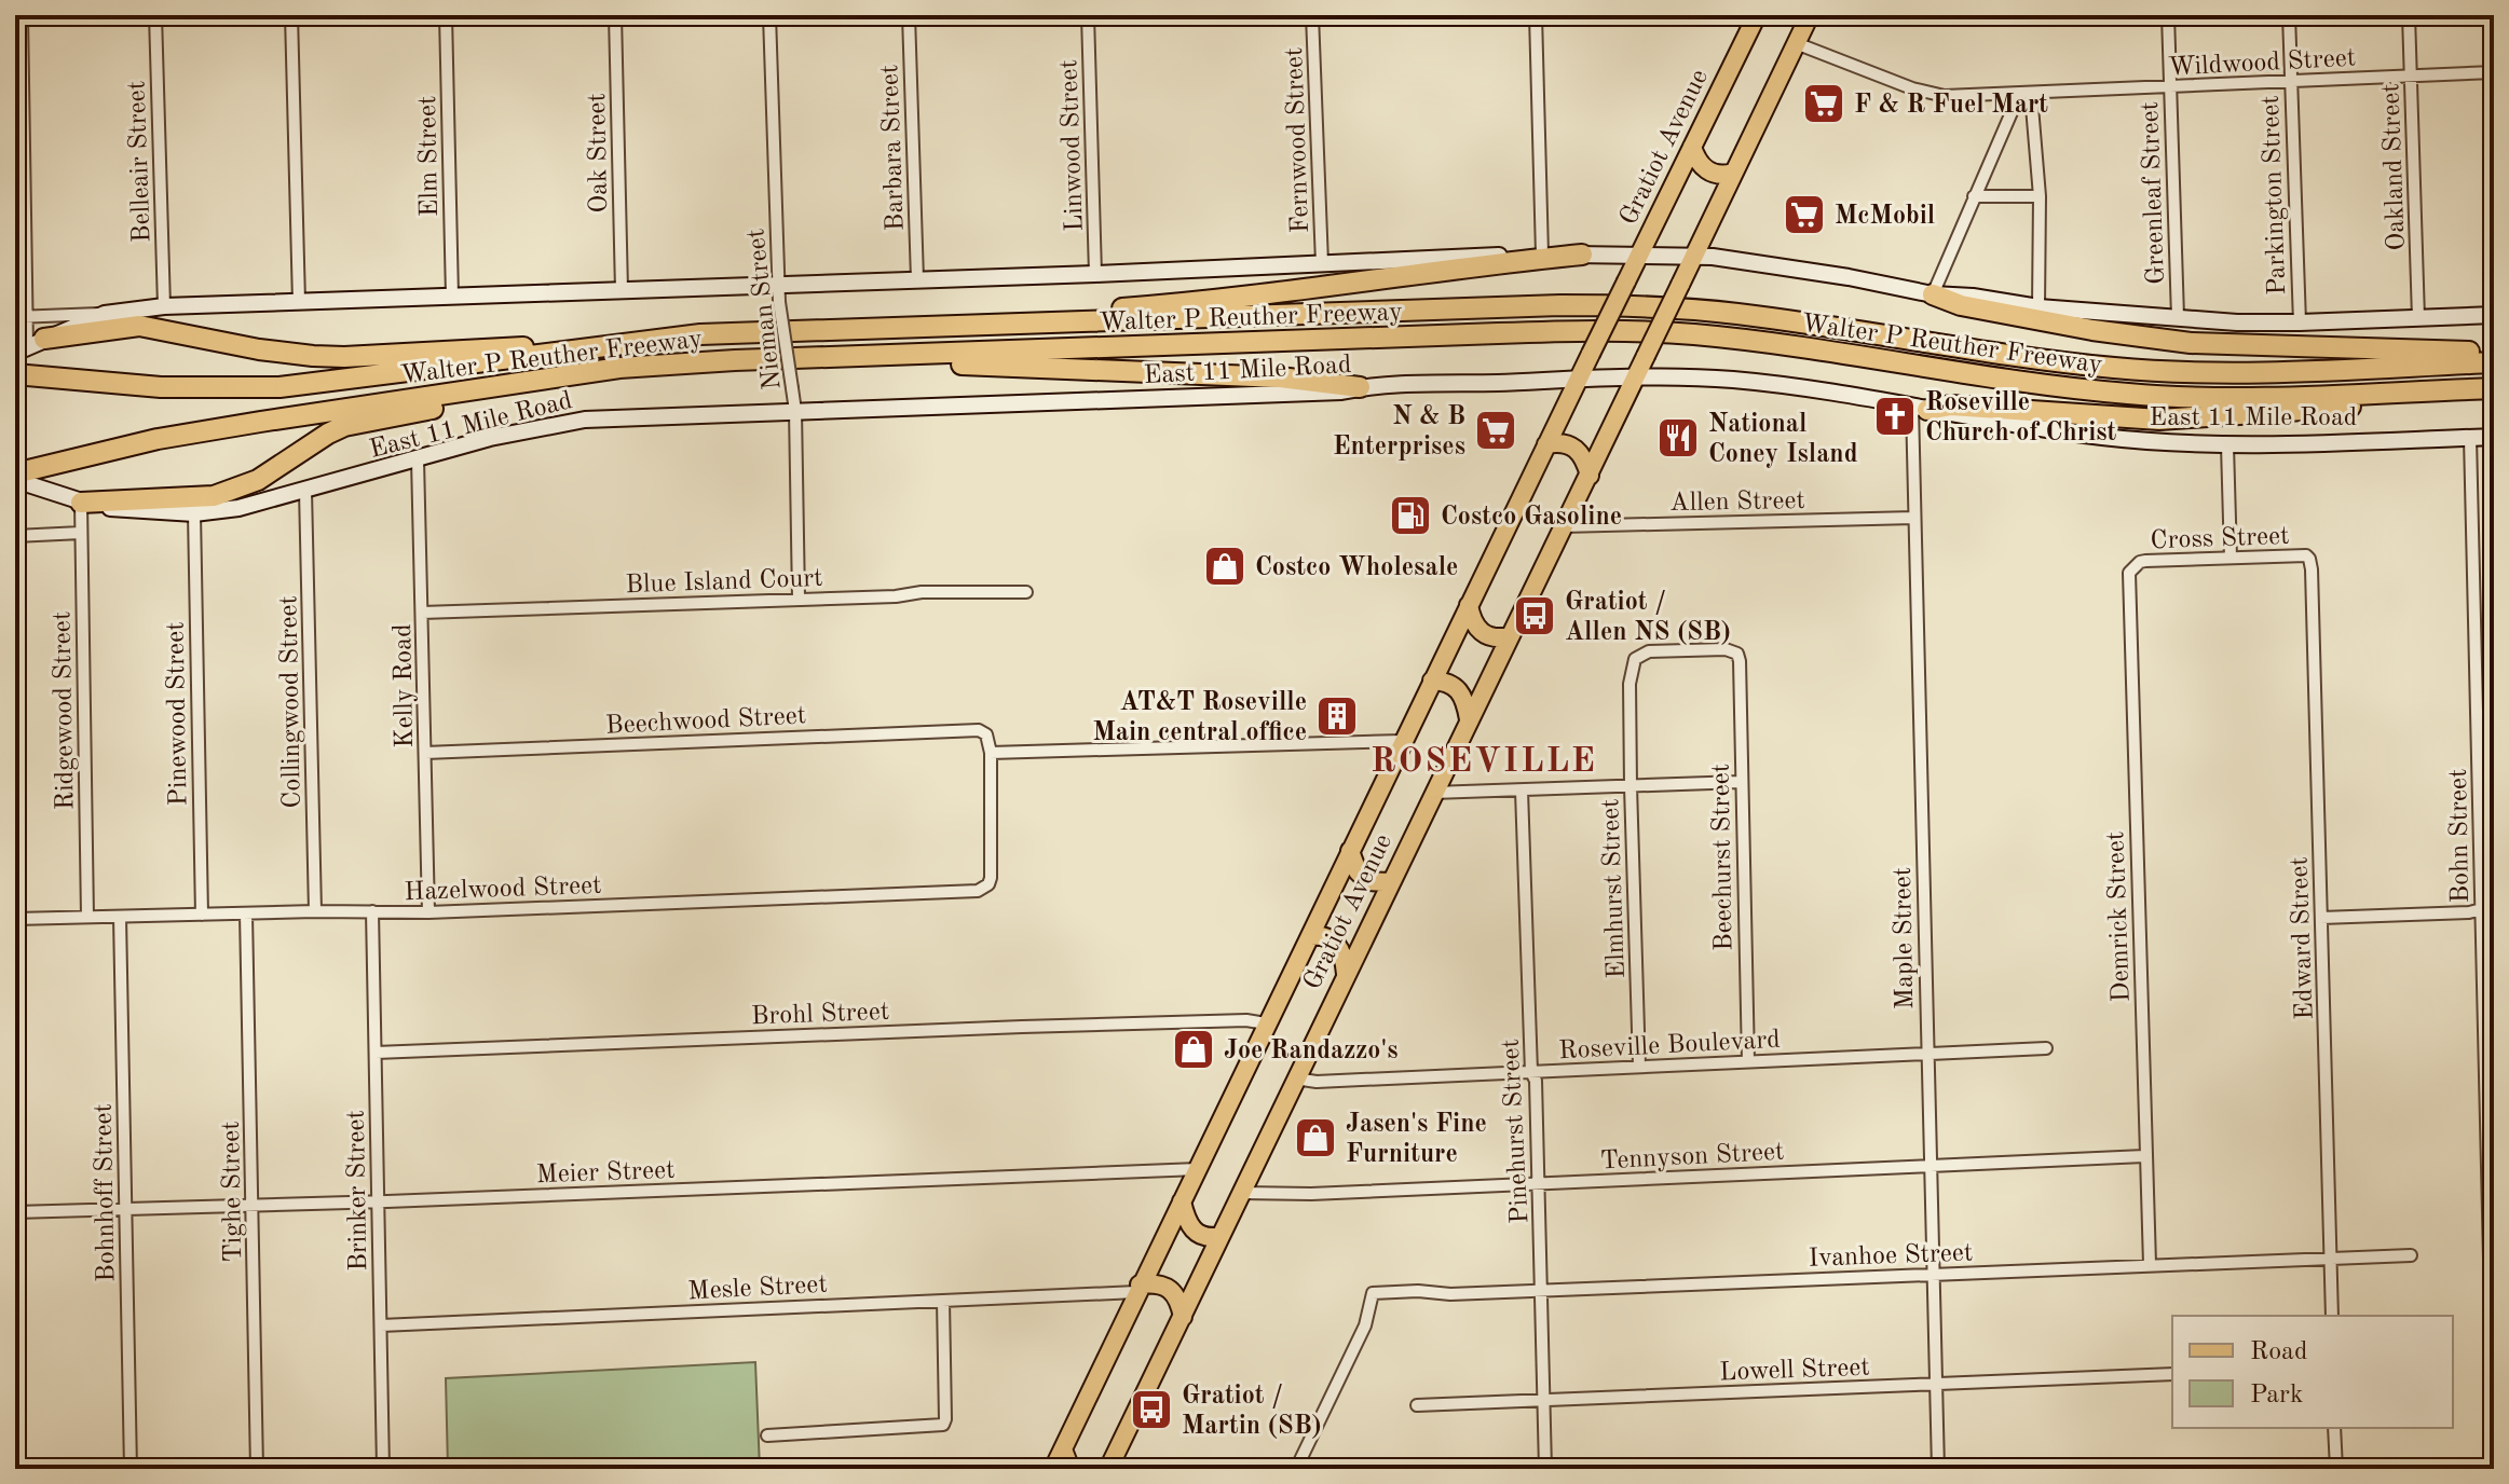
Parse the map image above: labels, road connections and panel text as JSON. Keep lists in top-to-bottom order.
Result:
{
  "streets": {
    "highway": ["Walter P Reuther Freeway"],
    "main road": ["Gratiot Avenue", "East 11 Mile Road"],
    "street": [
      "Wildwood Street",
      "Fernwood Street",
      "Linwood Street",
      "Barbara Street",
      "Oak Street",
      "Elm Street",
      "Belleair Street",
      "Oakland Street",
      "Greenleaf Street",
      "Parkington Street",
      "Nieman Street",
      "Allen Street",
      "Cross Street",
      "Blue Island Court",
      "Kelly Road",
      "Collingwood Street",
      "Ridgewood Street",
      "Pinewood Street",
      "Beechwood Street",
      "Bohn Street",
      "Beechurst Street",
      "Hazelwood Street",
      "Elmhurst Street",
      "Demrick Street",
      "Maple Street",
      "Edward Street",
      "Brohl Street",
      "Roseville Boulevard",
      "Pinehurst Street",
      "Tennyson Street",
      "Meier Street",
      "Brinker Street",
      "Tighe Street",
      "Bohnhoff Street",
      "Ivanhoe Street",
      "Mesle Street",
      "Lowell Street"
    ]
  },
  "crossings": [
    ["Wildwood Street", "Oakland Street"],
    ["Wildwood Street", "Greenleaf Street"],
    ["Wildwood Street", "Parkington Street"],
    ["Gratiot Avenue", "East 11 Mile Road"],
    ["Gratiot Avenue", "Allen Street"],
    ["Gratiot Avenue", "Brohl Street"],
    ["Gratiot Avenue", "Roseville Boulevard"],
    ["Gratiot Avenue", "Tennyson Street"],
    ["Gratiot Avenue", "Meier Street"],
    ["Gratiot Avenue", "Mesle Street"],
    ["Nieman Street", "East 11 Mile Road"],
    ["Nieman Street", "Blue Island Court"],
    ["Walter P Reuther Freeway", "East 11 Mile Road"],
    ["East 11 Mile Road", "Kelly Road"],
    ["East 11 Mile Road", "Collingwood Street"],
    ["East 11 Mile Road", "Ridgewood Street"],
    ["East 11 Mile Road", "Pinewood Street"],
    ["East 11 Mile Road", "Bohn Street"],
    ["East 11 Mile Road", "Maple Street"],
    ["Allen Street", "Maple Street"],
    ["Cross Street", "Demrick Street"],
    ["Cross Street", "Edward Street"],
    ["Blue Island Court", "Kelly Road"],
    ["Kelly Road", "Beechwood Street"],
    ["Kelly Road", "Hazelwood Street"],
    ["Collingwood Street", "Hazelwood Street"],
    ["Ridgewood Street", "Hazelwood Street"],
    ["Pinewood Street", "Hazelwood Street"],
    ["Beechwood Street", "Hazelwood Street"],
    ["Beechurst Street", "Elmhurst Street"],
    ["Beechurst Street", "Roseville Boulevard"],
    ["Hazelwood Street", "Brinker Street"],
    ["Hazelwood Street", "Tighe Street"],
    ["Hazelwood Street", "Bohnhoff Street"],
    ["Elmhurst Street", "Roseville Boulevard"],
    ["Demrick Street", "Tennyson Street"],
    ["Demrick Street", "Ivanhoe Street"],
    ["Maple Street", "Roseville Boulevard"],
    ["Maple Street", "Tennyson Street"],
    ["Maple Street", "Ivanhoe Street"],
    ["Maple Street", "Lowell Street"],
    ["Edward Street", "Ivanhoe Street"],
    ["Brohl Street", "Brinker Street"],
    ["Roseville Boulevard", "Pinehurst Street"],
    ["Pinehurst Street", "Tennyson Street"],
    ["Pinehurst Street", "Ivanhoe Street"],
    ["Pinehurst Street", "Lowell Street"],
    ["Meier Street", "Brinker Street"],
    ["Meier Street", "Tighe Street"],
    ["Meier Street", "Bohnhoff Street"],
    ["Brinker Street", "Mesle Street"]
  ],
  "districts": ["ROSEVILLE"],
  "places": {
    "supermarket": ["F & R Fuel Mart", "McMobil", "N & B Enterprises"],
    "church": ["Roseville Church of Christ"],
    "restaurant": ["National Coney Island"],
    "fuel station": ["Costco Gasoline"],
    "shop": ["Costco Wholesale", "Joe Randazzo's", "Jasen's Fine Furniture"],
    "bus stop": ["Gratiot / Allen NS (SB)", "Gratiot / Martin (SB)"],
    "building": ["AT&T Roseville Main central office"]
  },
  "legend": ["Road", "Park"]
}
